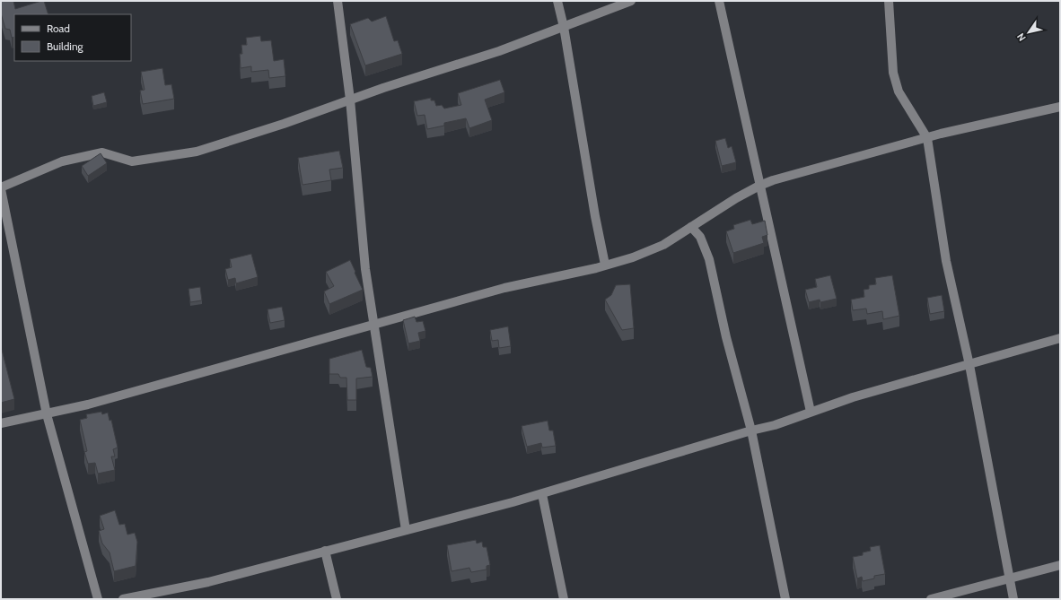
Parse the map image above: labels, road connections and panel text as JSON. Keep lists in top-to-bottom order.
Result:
{
  "legend": ["Road", "Building"],
  "north": "bottom left"
}
